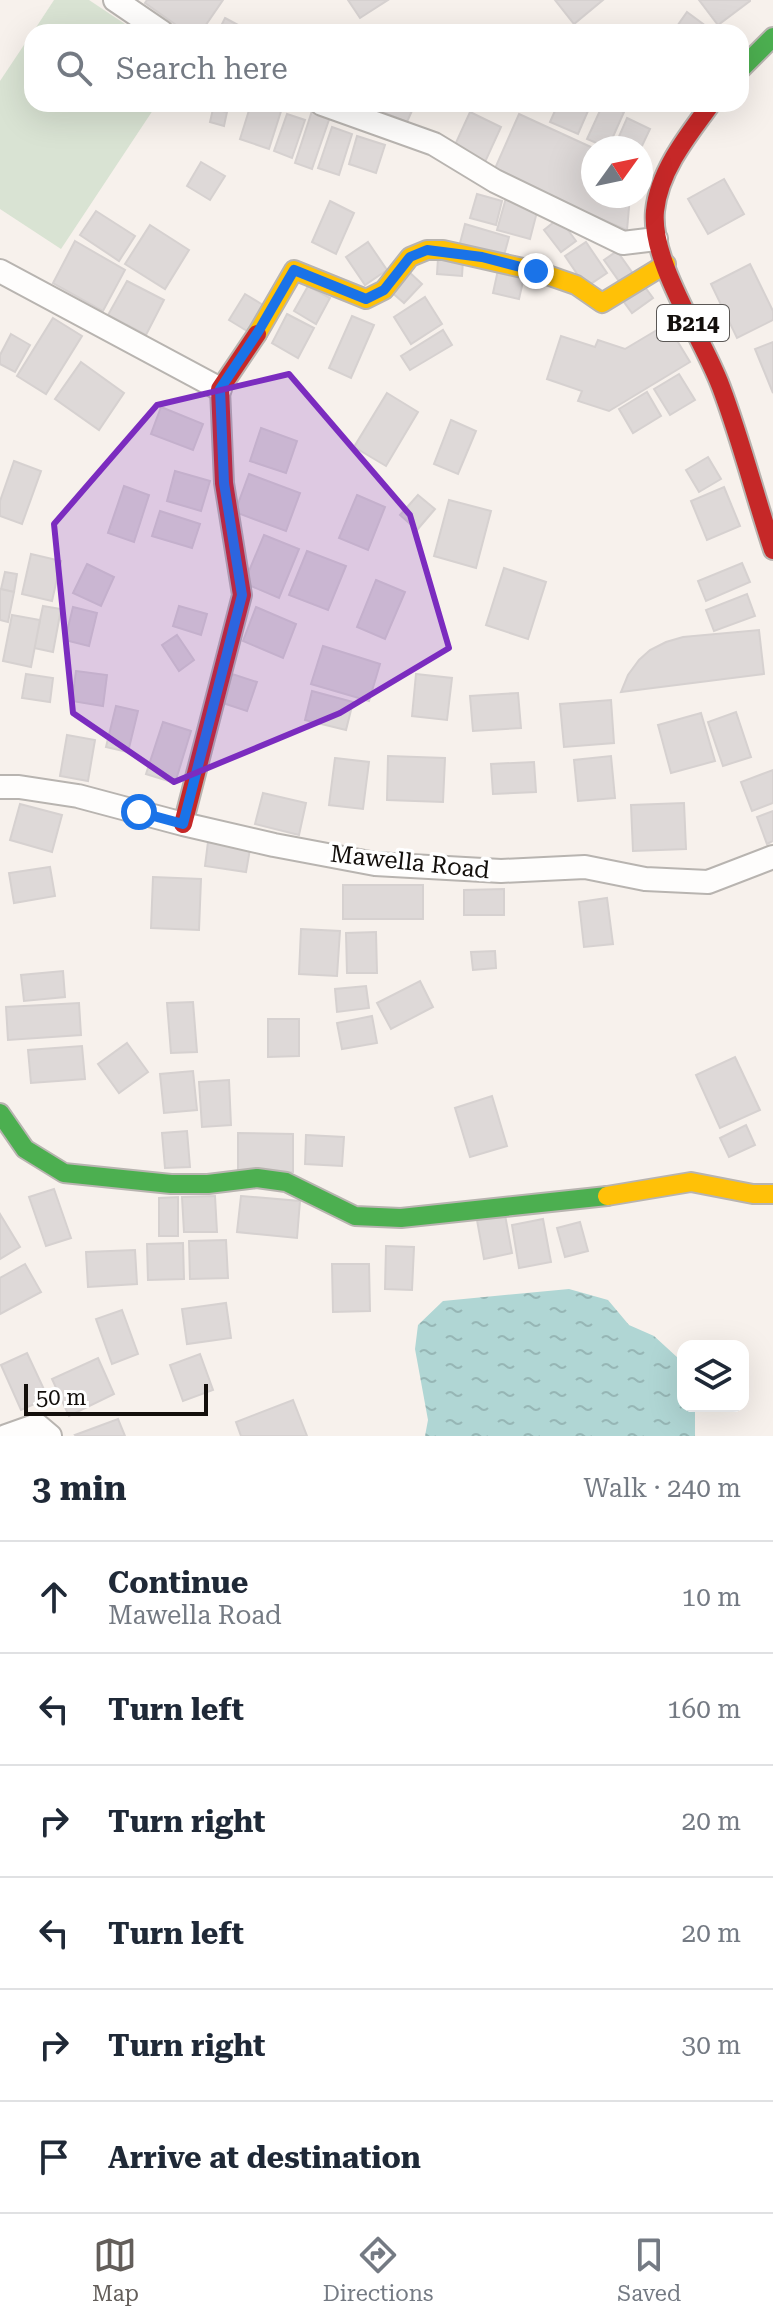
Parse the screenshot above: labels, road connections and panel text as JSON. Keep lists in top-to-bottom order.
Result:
{
  "streets": {
    "street": ["B214", "Mawella Road"]
  },
  "scale_bar": "50 m",
  "north": "top right",
  "page": {
    "search": "Search here",
    "scale": "50 m",
    "heading": ["3 min", "Walk · 240 m"],
    "list": [
      ["Continue", "Mawella Road", "10 m"],
      ["Turn left", "160 m"],
      ["Turn right", "20 m"],
      ["Turn left", "20 m"],
      ["Turn right", "30 m"],
      "Arrive at destination"
    ],
    "nav": ["Map", "Directions", "Saved"]
  }
}
